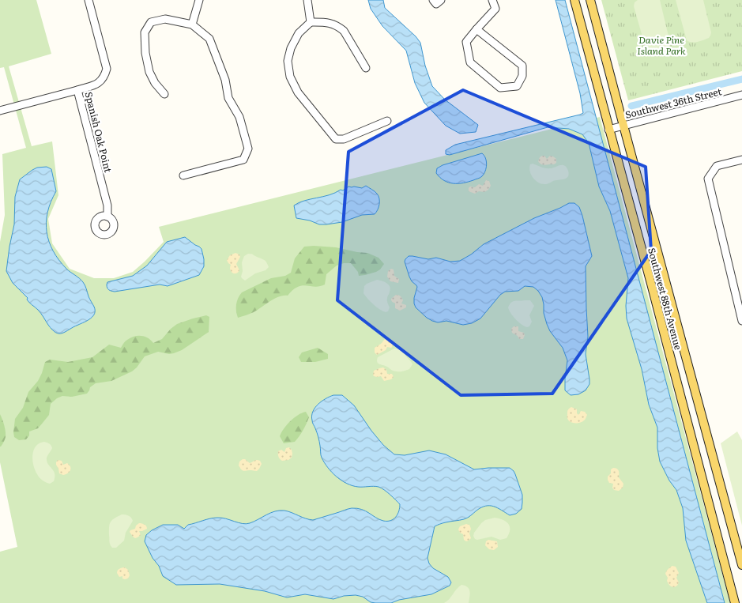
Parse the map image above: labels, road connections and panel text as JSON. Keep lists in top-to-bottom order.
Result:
{
  "streets": {
    "main road": ["Southwest 88th Avenue"],
    "street": ["Southwest 36th Street", "Spanish Oak Point"]
  },
  "crossings": [
    ["Southwest 36th Street", "Southwest 88th Avenue"]
  ],
  "parks": ["Davie Pine Island Park"]
}
